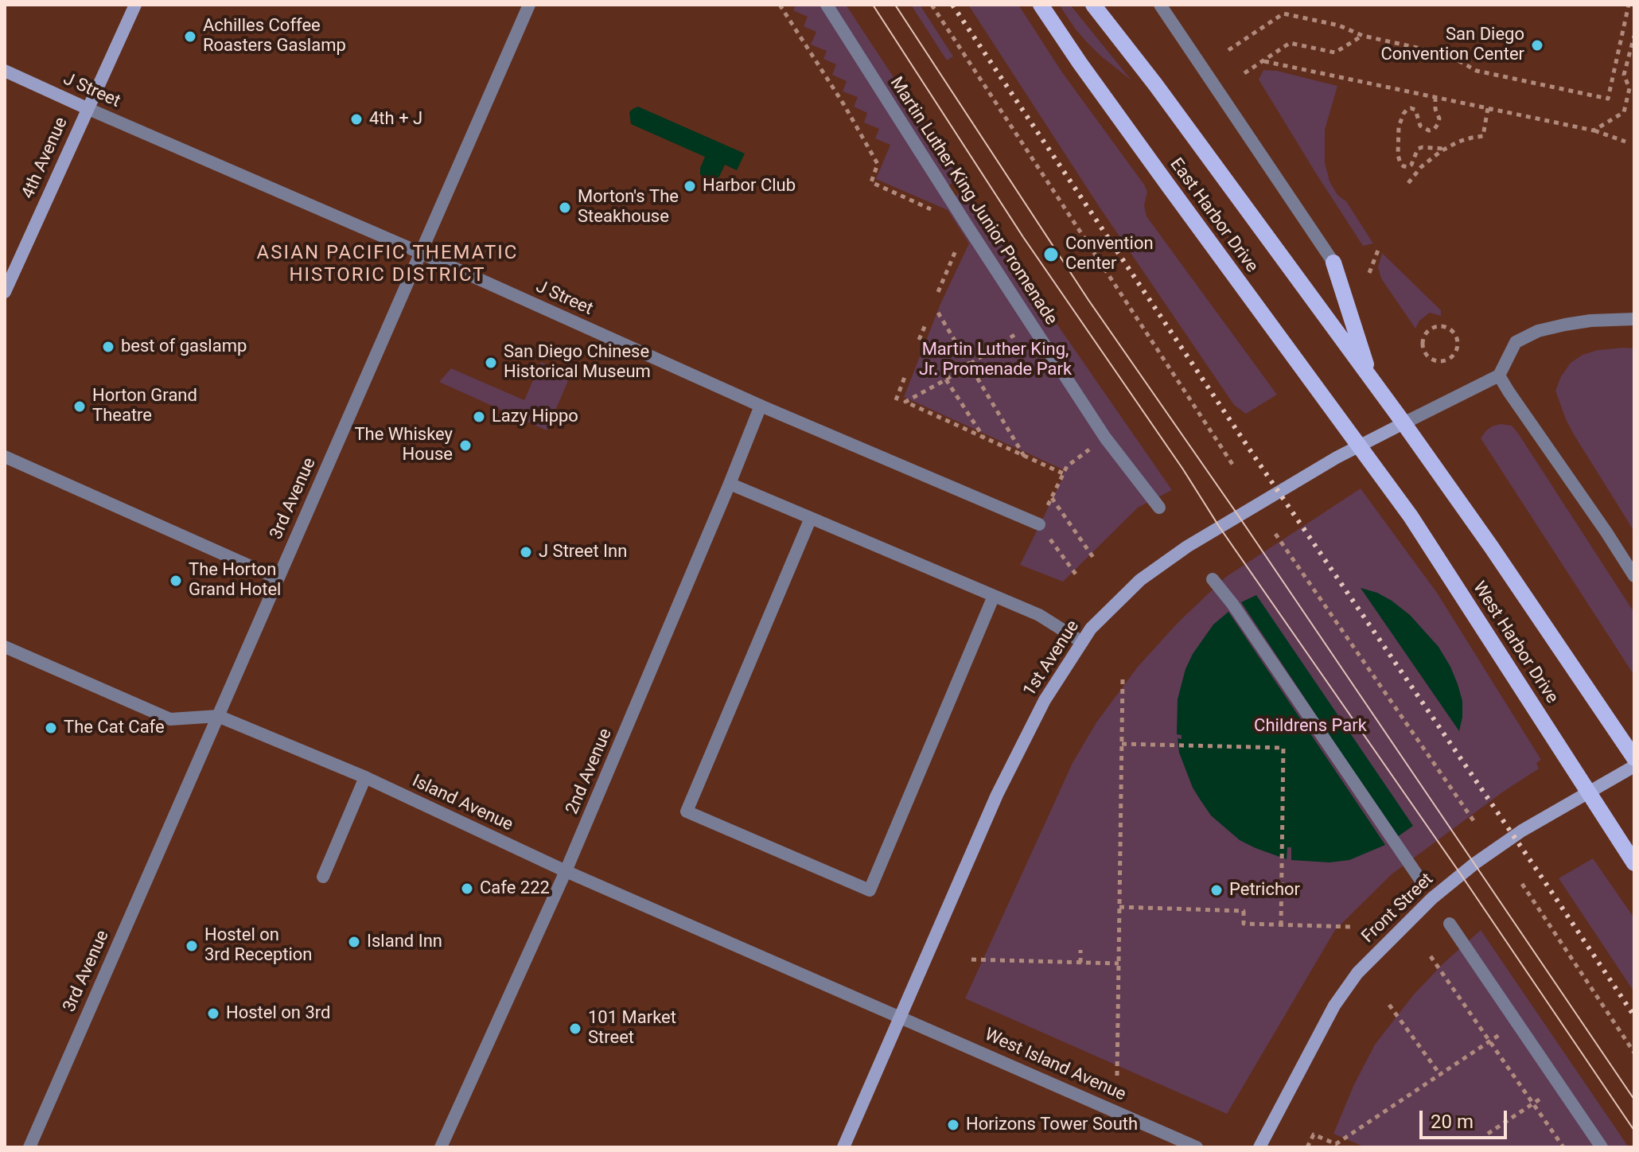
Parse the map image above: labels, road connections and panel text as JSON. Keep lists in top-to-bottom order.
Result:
{
  "streets": {
    "main road": [
      "J Street",
      "4th Avenue",
      "East Harbor Drive",
      "West Harbor Drive",
      "1st Avenue",
      "Front Street"
    ],
    "street": [
      "Martin Luther King Junior Promenade",
      "3rd Avenue",
      "2nd Avenue",
      "Island Avenue",
      "West Island Avenue"
    ]
  },
  "crossings": [
    ["J Street", "4th Avenue"],
    ["J Street", "3rd Avenue"],
    ["J Street", "2nd Avenue"],
    ["East Harbor Drive", "West Harbor Drive"],
    ["East Harbor Drive", "1st Avenue"],
    ["3rd Avenue", "Island Avenue"],
    ["West Harbor Drive", "1st Avenue"],
    ["West Harbor Drive", "Front Street"],
    ["1st Avenue", "Island Avenue"],
    ["1st Avenue", "West Island Avenue"],
    ["2nd Avenue", "Island Avenue"],
    ["Island Avenue", "West Island Avenue"]
  ],
  "districts": ["ASIAN PACIFIC THEMATIC HISTORIC DISTRICT"],
  "parks": ["Martin Luther King, Jr. Promenade Park", "Childrens Park"],
  "places": [
    "Achilles Coffee Roasters Gaslamp",
    "San Diego Convention Center",
    "4th + J",
    "Harbor Club",
    "Morton's The Steakhouse",
    "Convention Center",
    "best of gaslamp",
    "San Diego Chinese Historical Museum",
    "Horton Grand Theatre",
    "Lazy Hippo",
    "The Whiskey House",
    "J Street Inn",
    "The Horton Grand Hotel",
    "The Cat Cafe",
    "Cafe 222",
    "Petrichor",
    "Island Inn",
    "Hostel on 3rd Reception",
    "Hostel on 3rd",
    "101 Market Street",
    "Horizons Tower South"
  ],
  "scale_bar": "20 m"
}
